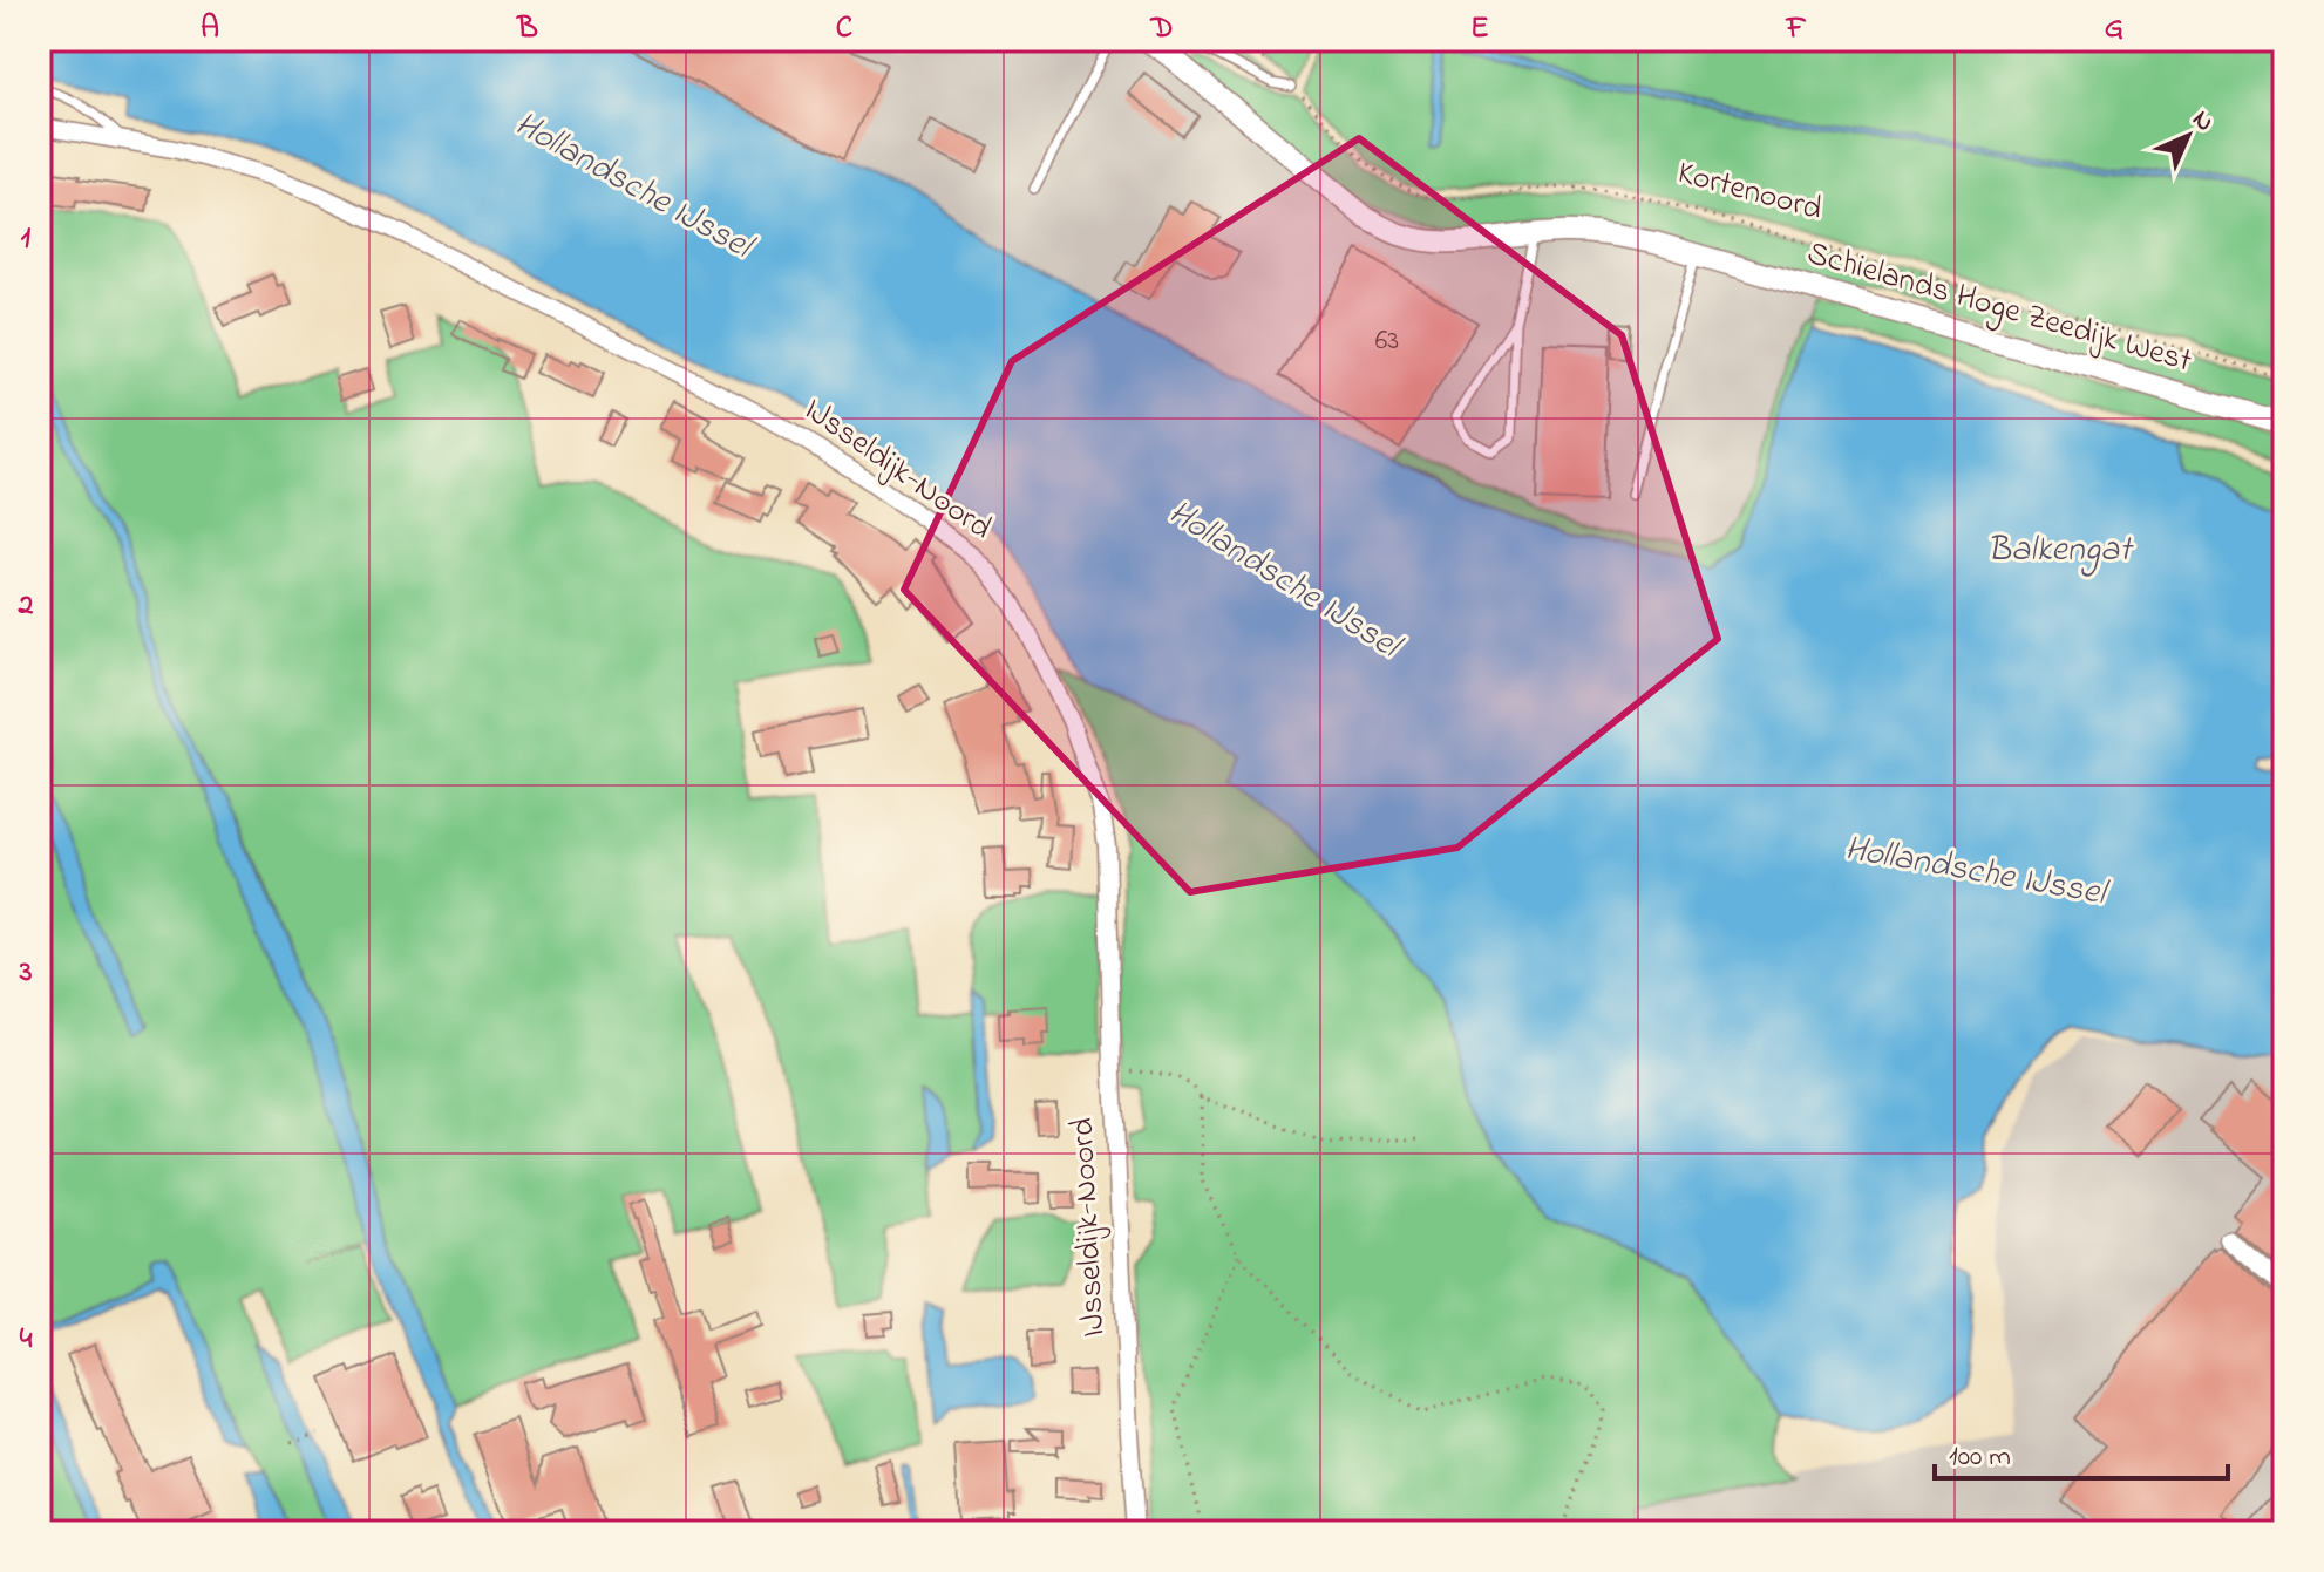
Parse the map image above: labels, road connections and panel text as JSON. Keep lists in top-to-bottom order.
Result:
{
  "streets": {
    "street": ["Schielands Hoge Zeedijk West", "IJsseldijk-Noord"],
    "path": ["Kortenoord"]
  },
  "water": ["Hollandsche IJssel", "Balkengat"],
  "house_numbers": ["63"],
  "scale_bar": "100 m",
  "north": "top right",
  "grid": {
    "columns": [
      "A",
      "B",
      "C",
      "D",
      "E",
      "F",
      "G"
    ],
    "rows": [
      "1",
      "2",
      "3",
      "4"
    ]
  }
}
